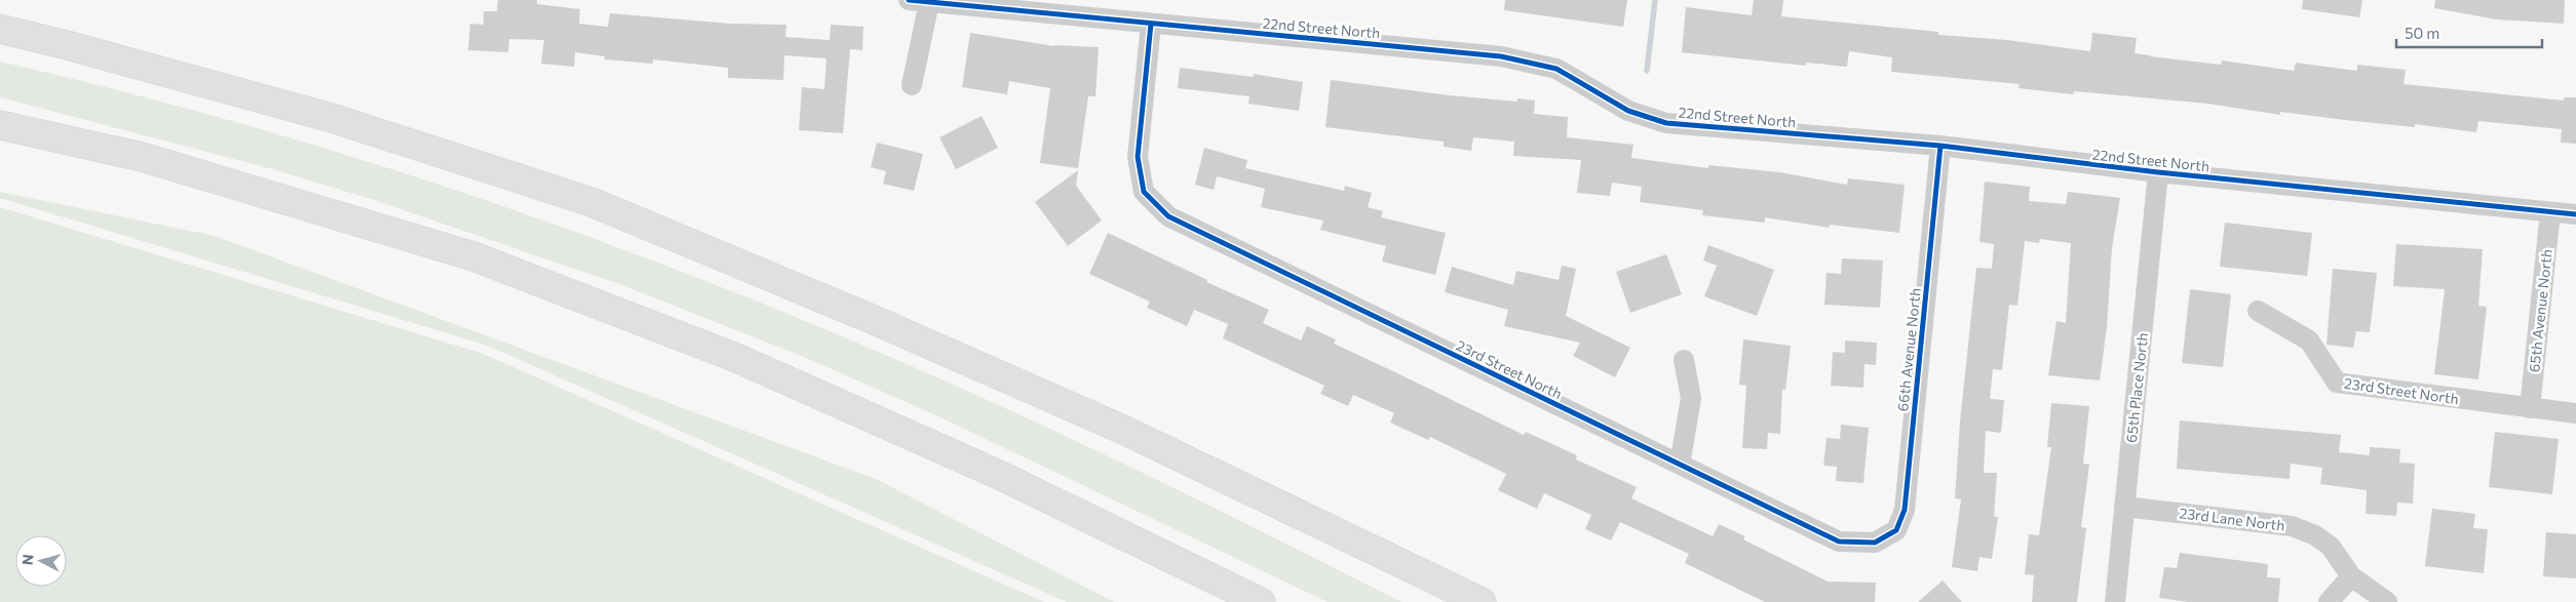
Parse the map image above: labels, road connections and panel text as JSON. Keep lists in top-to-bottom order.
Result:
{
  "streets": {
    "street": [
      "22nd Street North",
      "65th Avenue North",
      "66th Avenue North",
      "23rd Street North",
      "65th Place North",
      "23rd Lane North"
    ]
  },
  "crossings": [
    ["22nd Street North", "65th Avenue North"],
    ["22nd Street North", "66th Avenue North"],
    ["22nd Street North", "23rd Street North"],
    ["22nd Street North", "65th Place North"],
    ["65th Avenue North", "23rd Street North"],
    ["66th Avenue North", "23rd Street North"],
    ["65th Place North", "23rd Lane North"]
  ],
  "scale_bar": "50 m",
  "north": "left"
}
